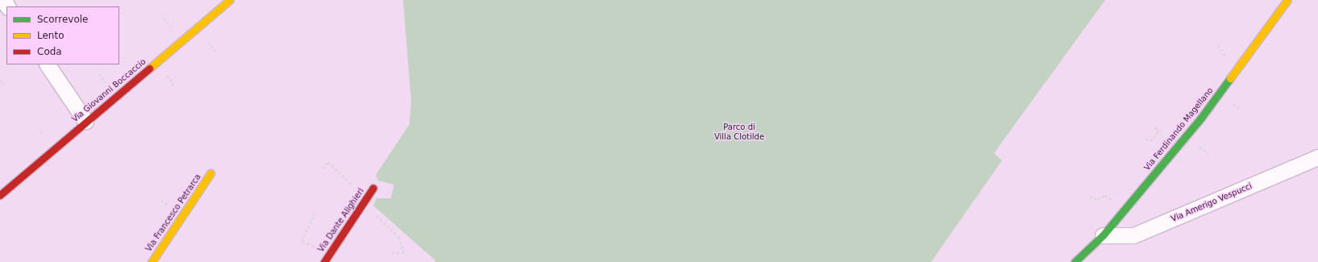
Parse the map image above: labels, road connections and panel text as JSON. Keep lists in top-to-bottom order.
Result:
{
  "streets": {
    "street": [
      "Via Giovanni Boccaccio",
      "Via Ferdinando Magellano",
      "Via Amerigo Vespucci",
      "Via Francesco Petrarca",
      "Via Dante Alighieri"
    ]
  },
  "crossings": [
    ["Via Ferdinando Magellano", "Via Amerigo Vespucci"]
  ],
  "parks": ["Parco di Villa Clotilde"],
  "legend": ["Scorrevole", "Lento", "Coda"]
}
